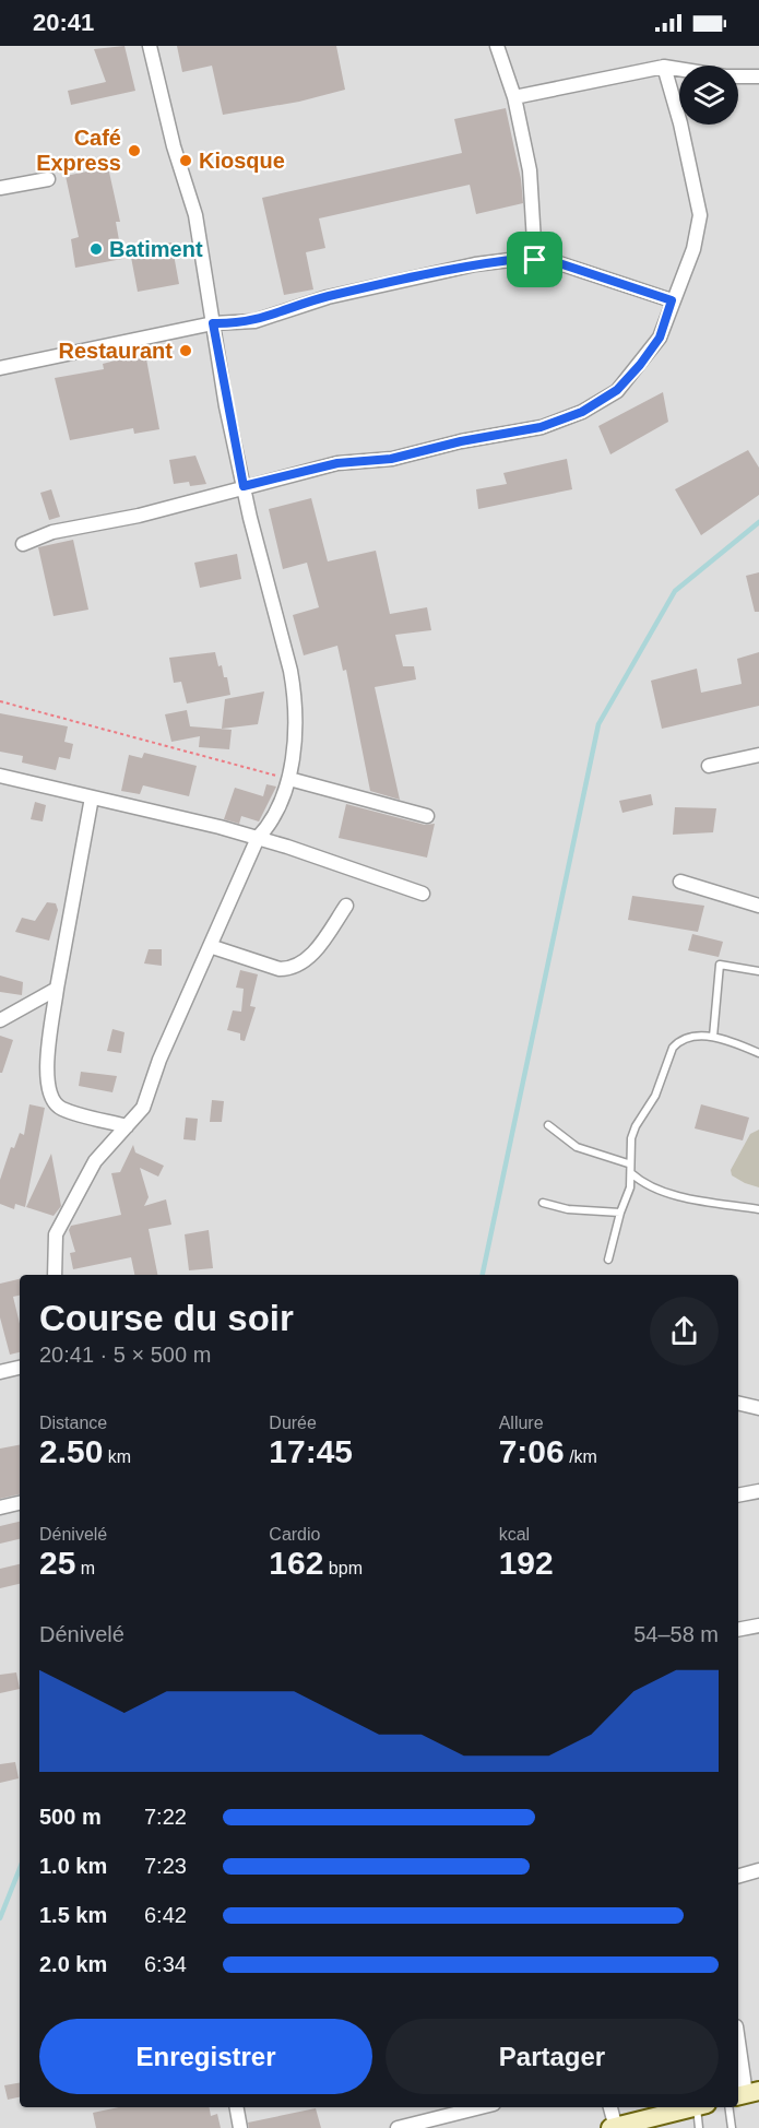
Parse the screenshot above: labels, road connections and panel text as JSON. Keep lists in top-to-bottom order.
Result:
{
  "places": [
    "Café Express",
    "Kiosque",
    "Batiment",
    "Restaurant"
  ],
  "page": {
    "status": "20:41",
    "heading": ["Course du soir", "20:41 · 5 × 500 m"],
    "stats": [
      ["Distance", "2.50 km"],
      ["Durée", "17:45"],
      ["Allure", "7:06 /km"],
      ["Dénivelé", "25 m"],
      ["Cardio", "162 bpm"],
      ["kcal", "192"]
    ],
    "chart": ["Dénivelé", "54–58 m"],
    "list": [
      {
        "name": "500 m",
        "note": "7:22"
      },
      {
        "name": "1.0 km",
        "note": "7:23"
      },
      {
        "name": "1.5 km",
        "note": "6:42"
      },
      {
        "name": "2.0 km",
        "note": "6:34"
      }
    ],
    "buttons": ["Enregistrer", "Partager"]
  }
}
